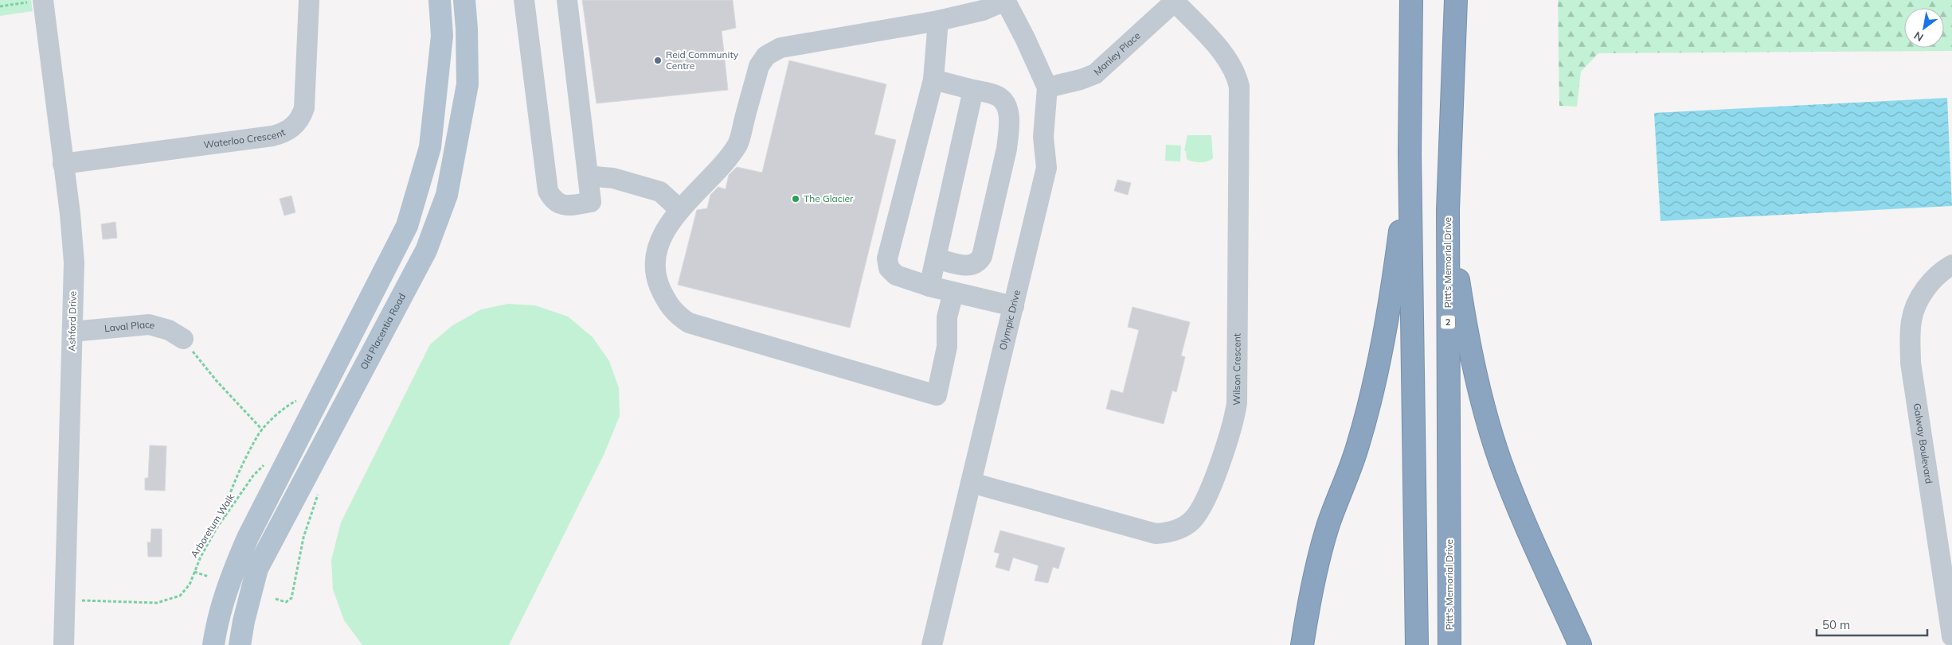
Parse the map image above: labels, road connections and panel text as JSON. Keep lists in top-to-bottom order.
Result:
{
  "streets": {
    "highway": ["Pitt's Memorial Drive", "2"],
    "main road": ["Old Placentia Road"],
    "street": [
      "Manley Place",
      "Waterloo Crescent",
      "Olympic Drive",
      "Ashford Drive",
      "Laval Place",
      "Wilson Crescent",
      "Galway Boulevard"
    ],
    "path": ["Arboretum Walk"]
  },
  "crossings": [
    ["Manley Place", "Olympic Drive"],
    ["Manley Place", "Wilson Crescent"],
    ["Waterloo Crescent", "Ashford Drive"],
    ["Olympic Drive", "Wilson Crescent"],
    ["Ashford Drive", "Laval Place"]
  ],
  "places": ["Reid Community Centre", "The Glacier"],
  "scale_bar": "50 m",
  "north": "bottom left"
}
